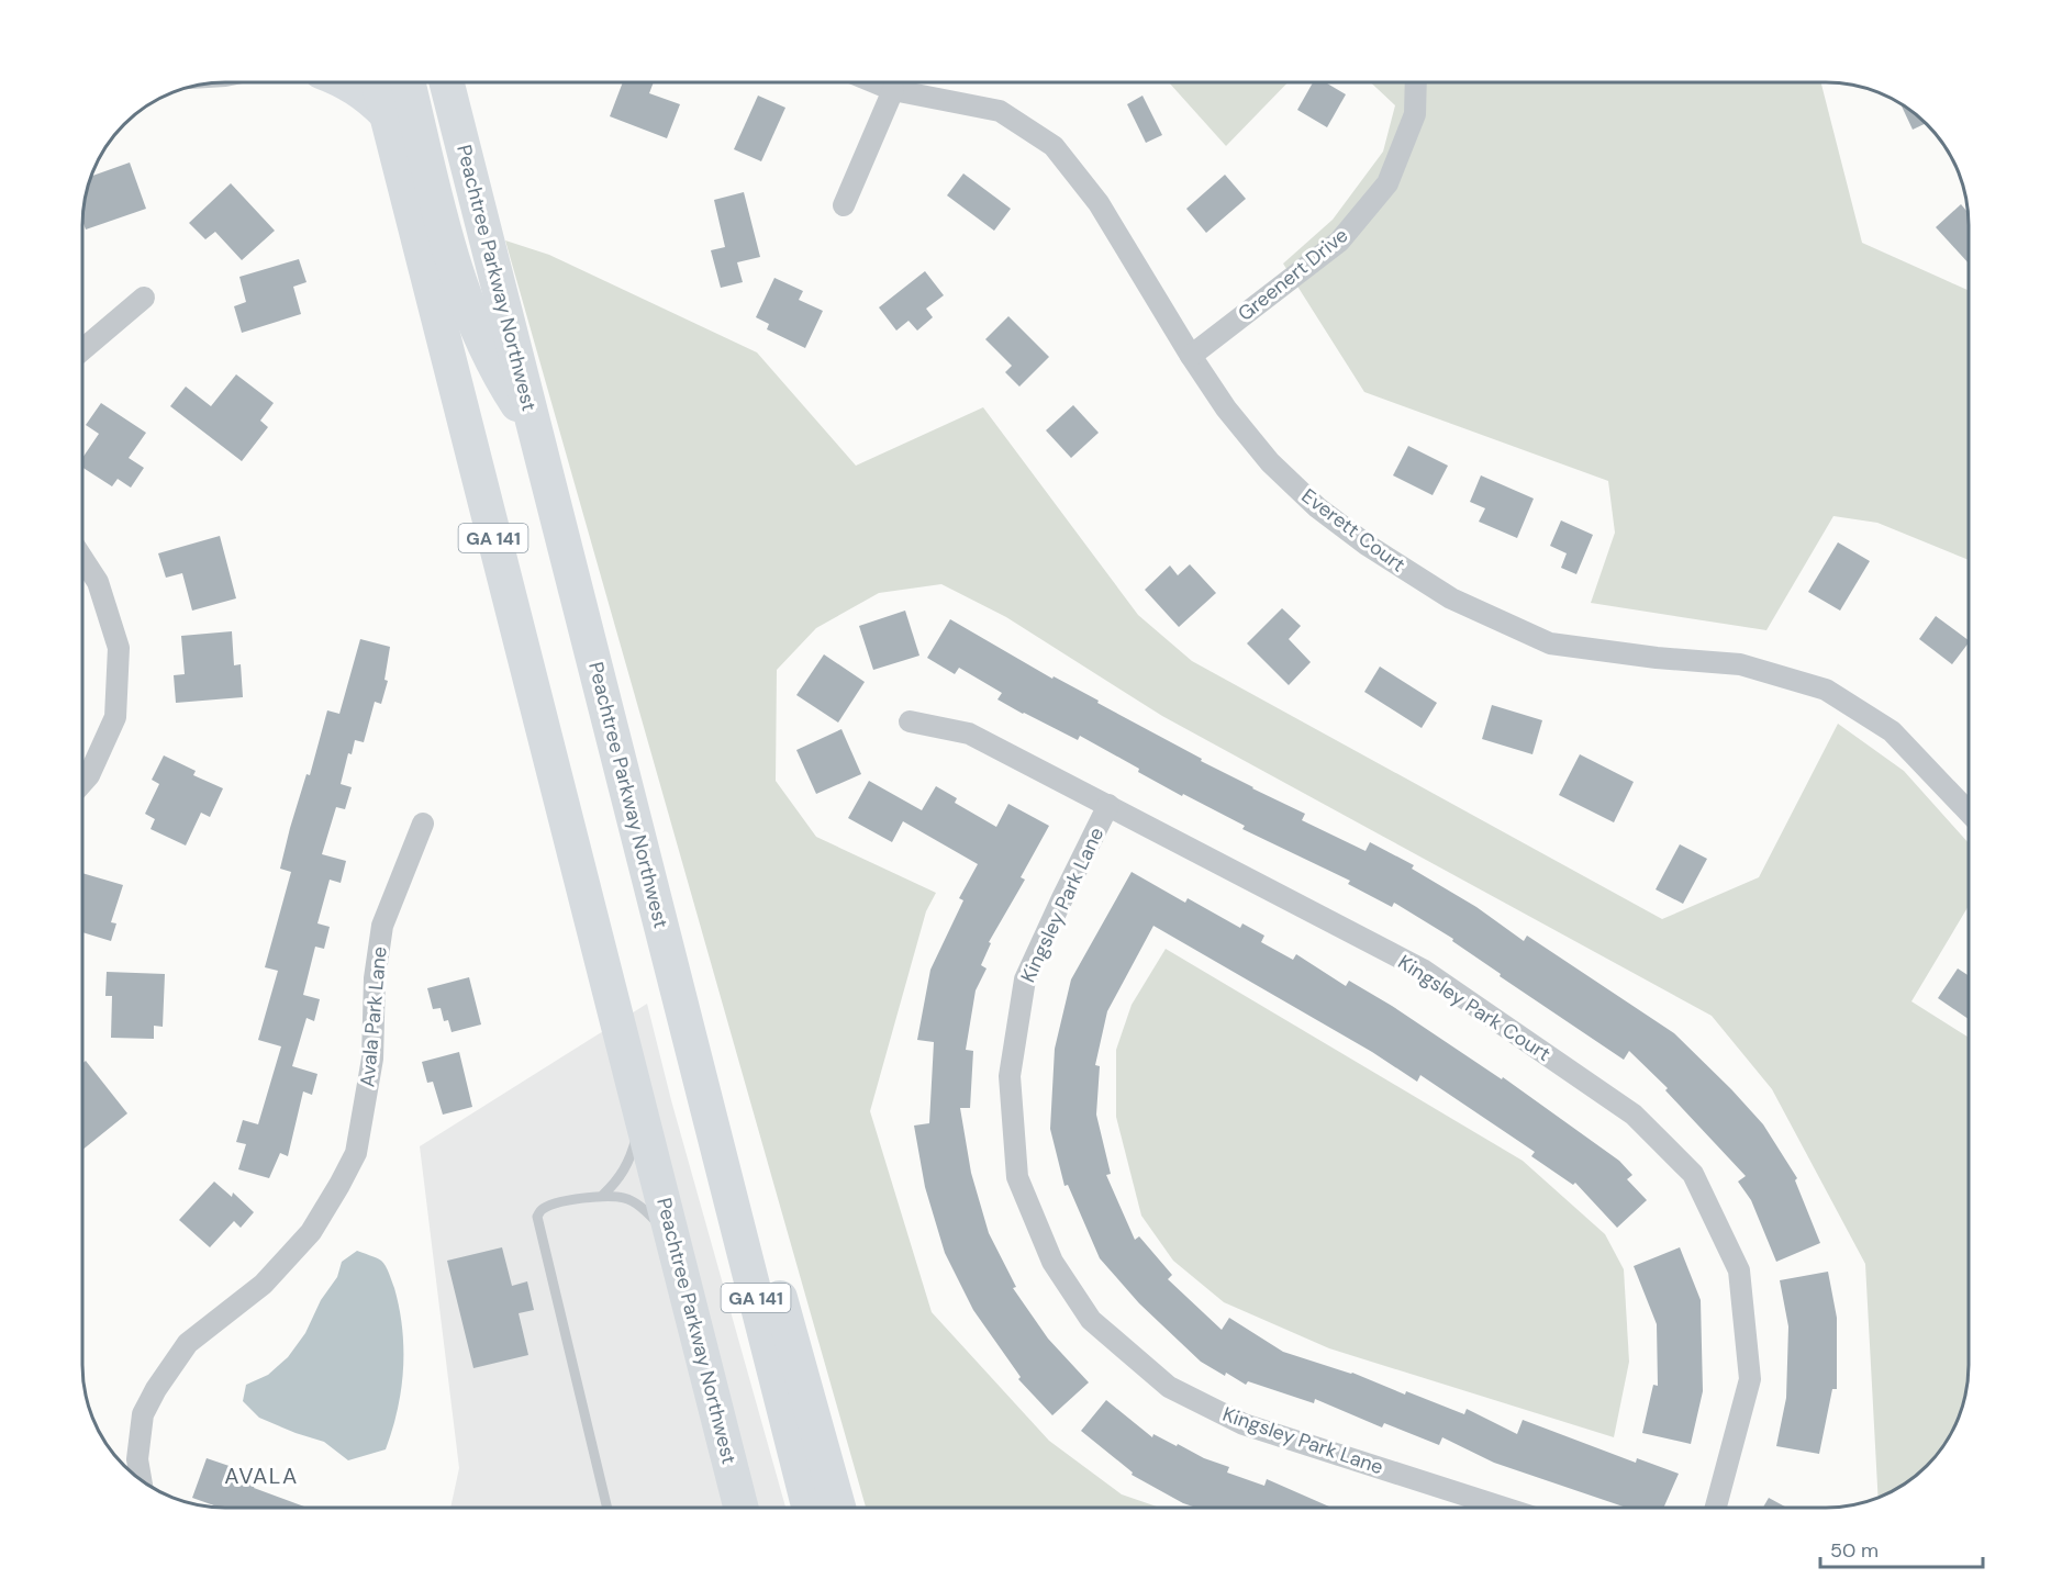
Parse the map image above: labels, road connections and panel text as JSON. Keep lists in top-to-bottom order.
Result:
{
  "streets": {
    "highway": ["Peachtree Parkway Northwest", "GA 141"],
    "street": [
      "Greenert Drive",
      "Everett Court",
      "Kingsley Park Lane",
      "Kingsley Park Court",
      "Avala Park Lane"
    ]
  },
  "crossings": [
    ["Greenert Drive", "Everett Court"],
    ["Kingsley Park Lane", "Kingsley Park Court"]
  ],
  "districts": ["AVALA"],
  "scale_bar": "50 m"
}
